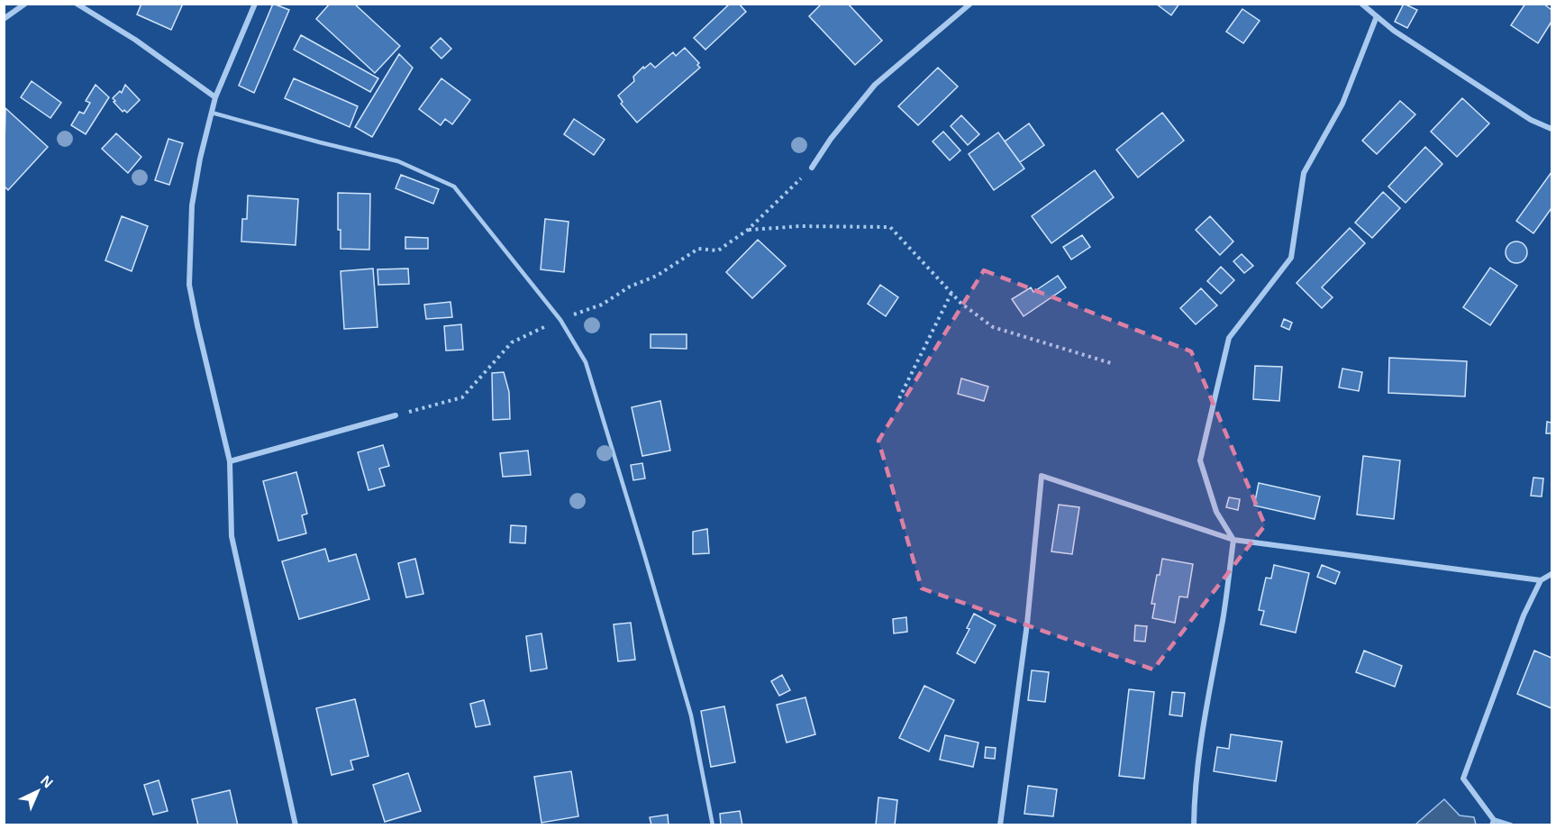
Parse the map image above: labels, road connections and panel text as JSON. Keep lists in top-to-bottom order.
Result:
{
  "north": "top right"
}
